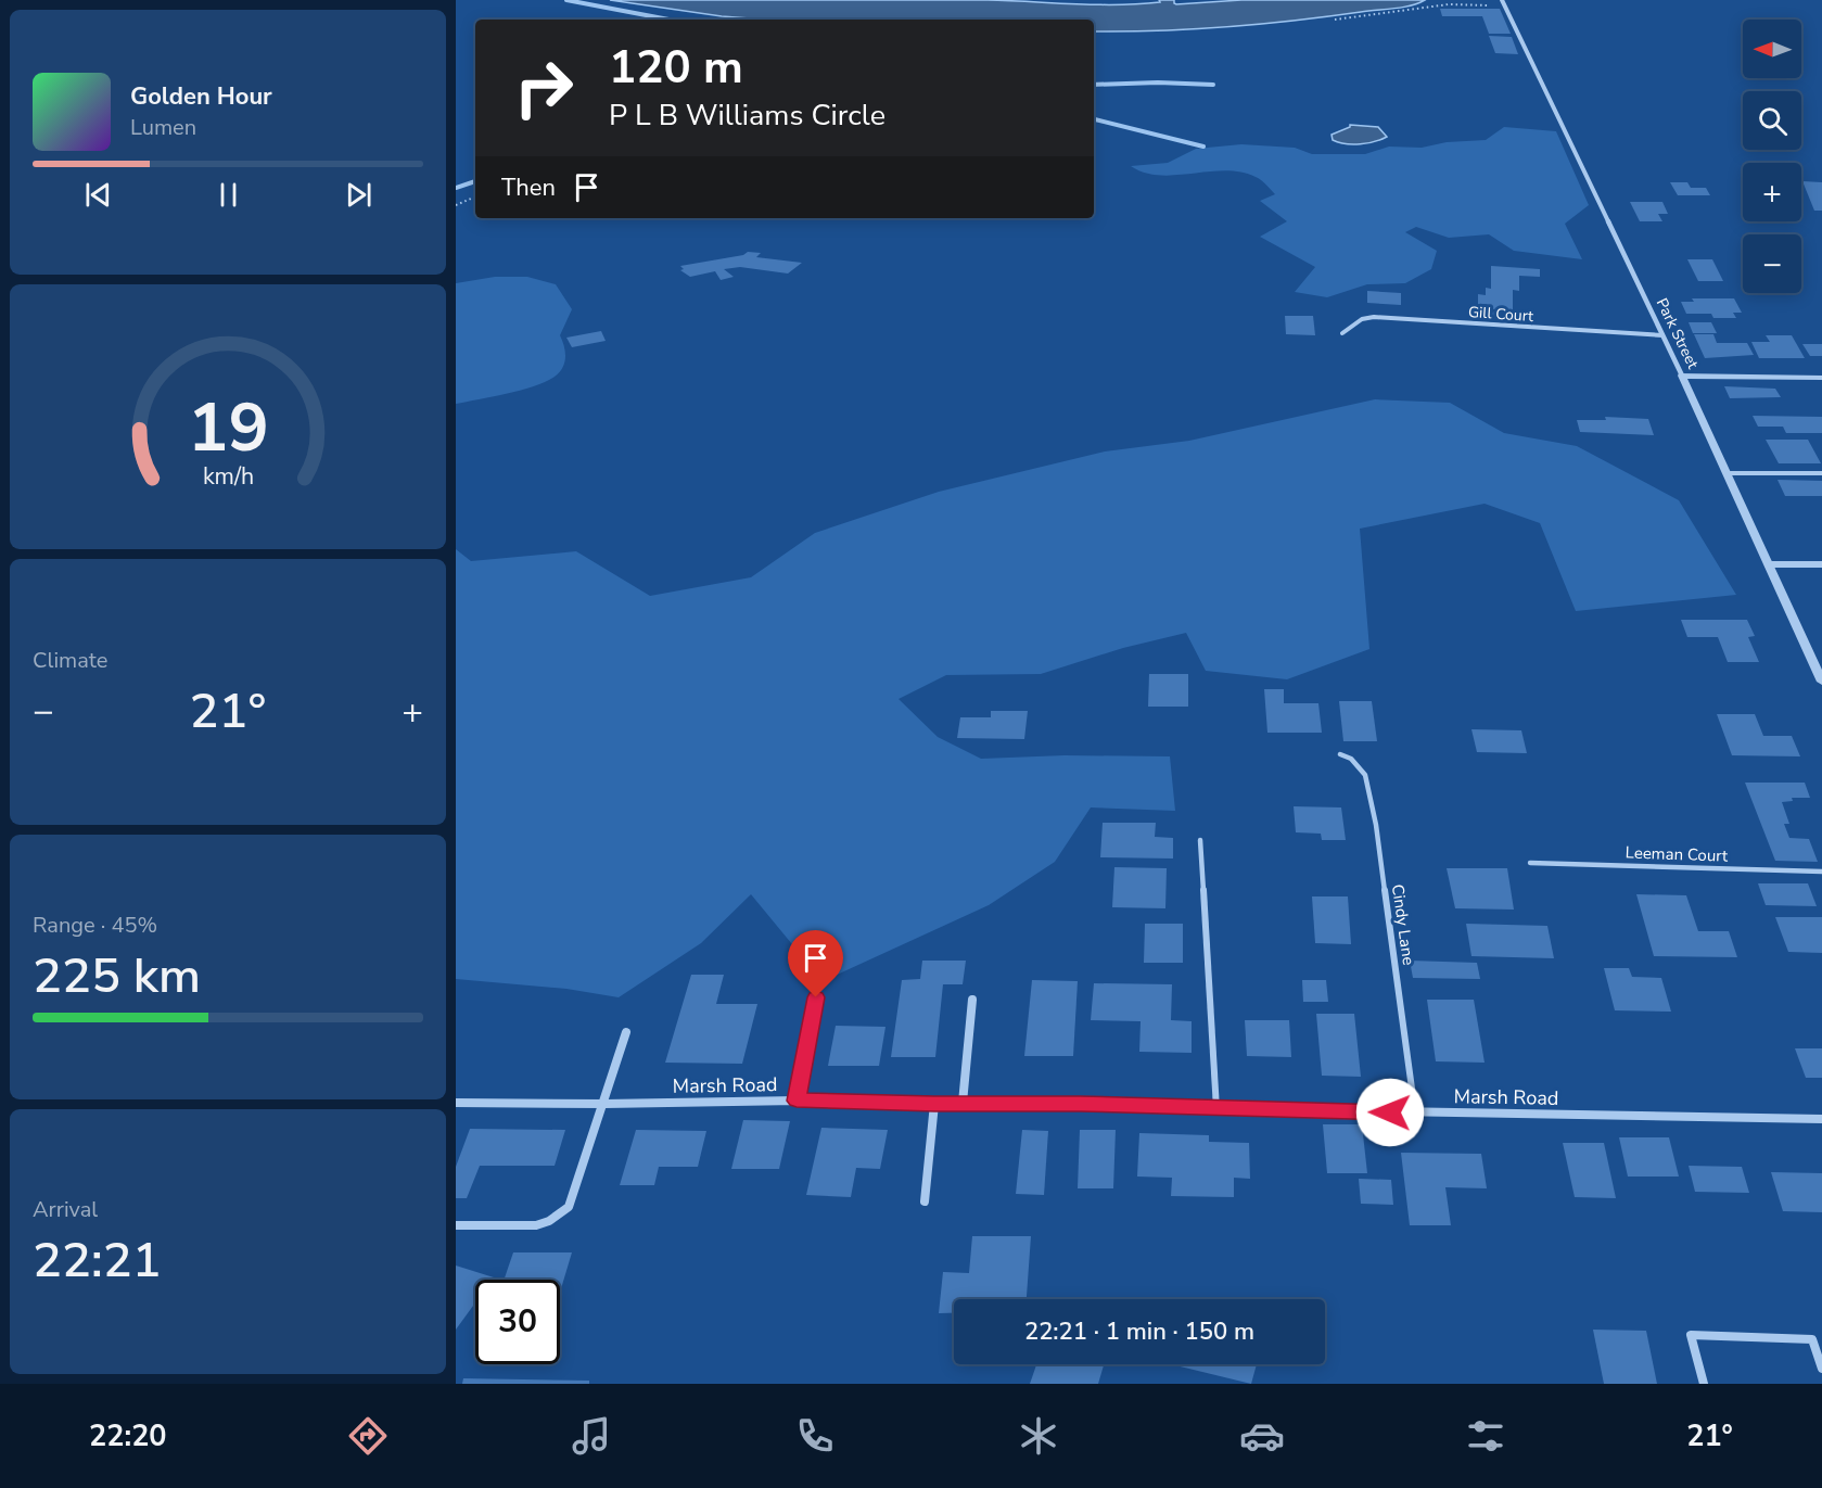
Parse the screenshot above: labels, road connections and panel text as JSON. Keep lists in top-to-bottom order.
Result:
{
  "streets": {
    "street": ["Park Street", "Marsh Road"],
    "lane": ["Gill Court", "Leeman Court", "Cindy Lane"]
  },
  "crossings": [
    ["Gill Court", "Park Street"],
    ["Cindy Lane", "Marsh Road"]
  ],
  "north": "left",
  "page": {
    "map_buttons": ["+", "−"],
    "turn": ["120 m", "P L B Williams Circle"],
    "song": ["Golden Hour", "Lumen"],
    "then": "Then",
    "tile": [
      "Climate",
      ["Range · 45%", "225 km"],
      ["Arrival", "22:21"]
    ],
    "heat": ["−", "21°", "+"],
    "limit": "30",
    "trip": "22:21 · 1 min · 150 m",
    "tabs": ["22:20", "21°"],
    "gauge": ["19", "km/h"]
  }
}
